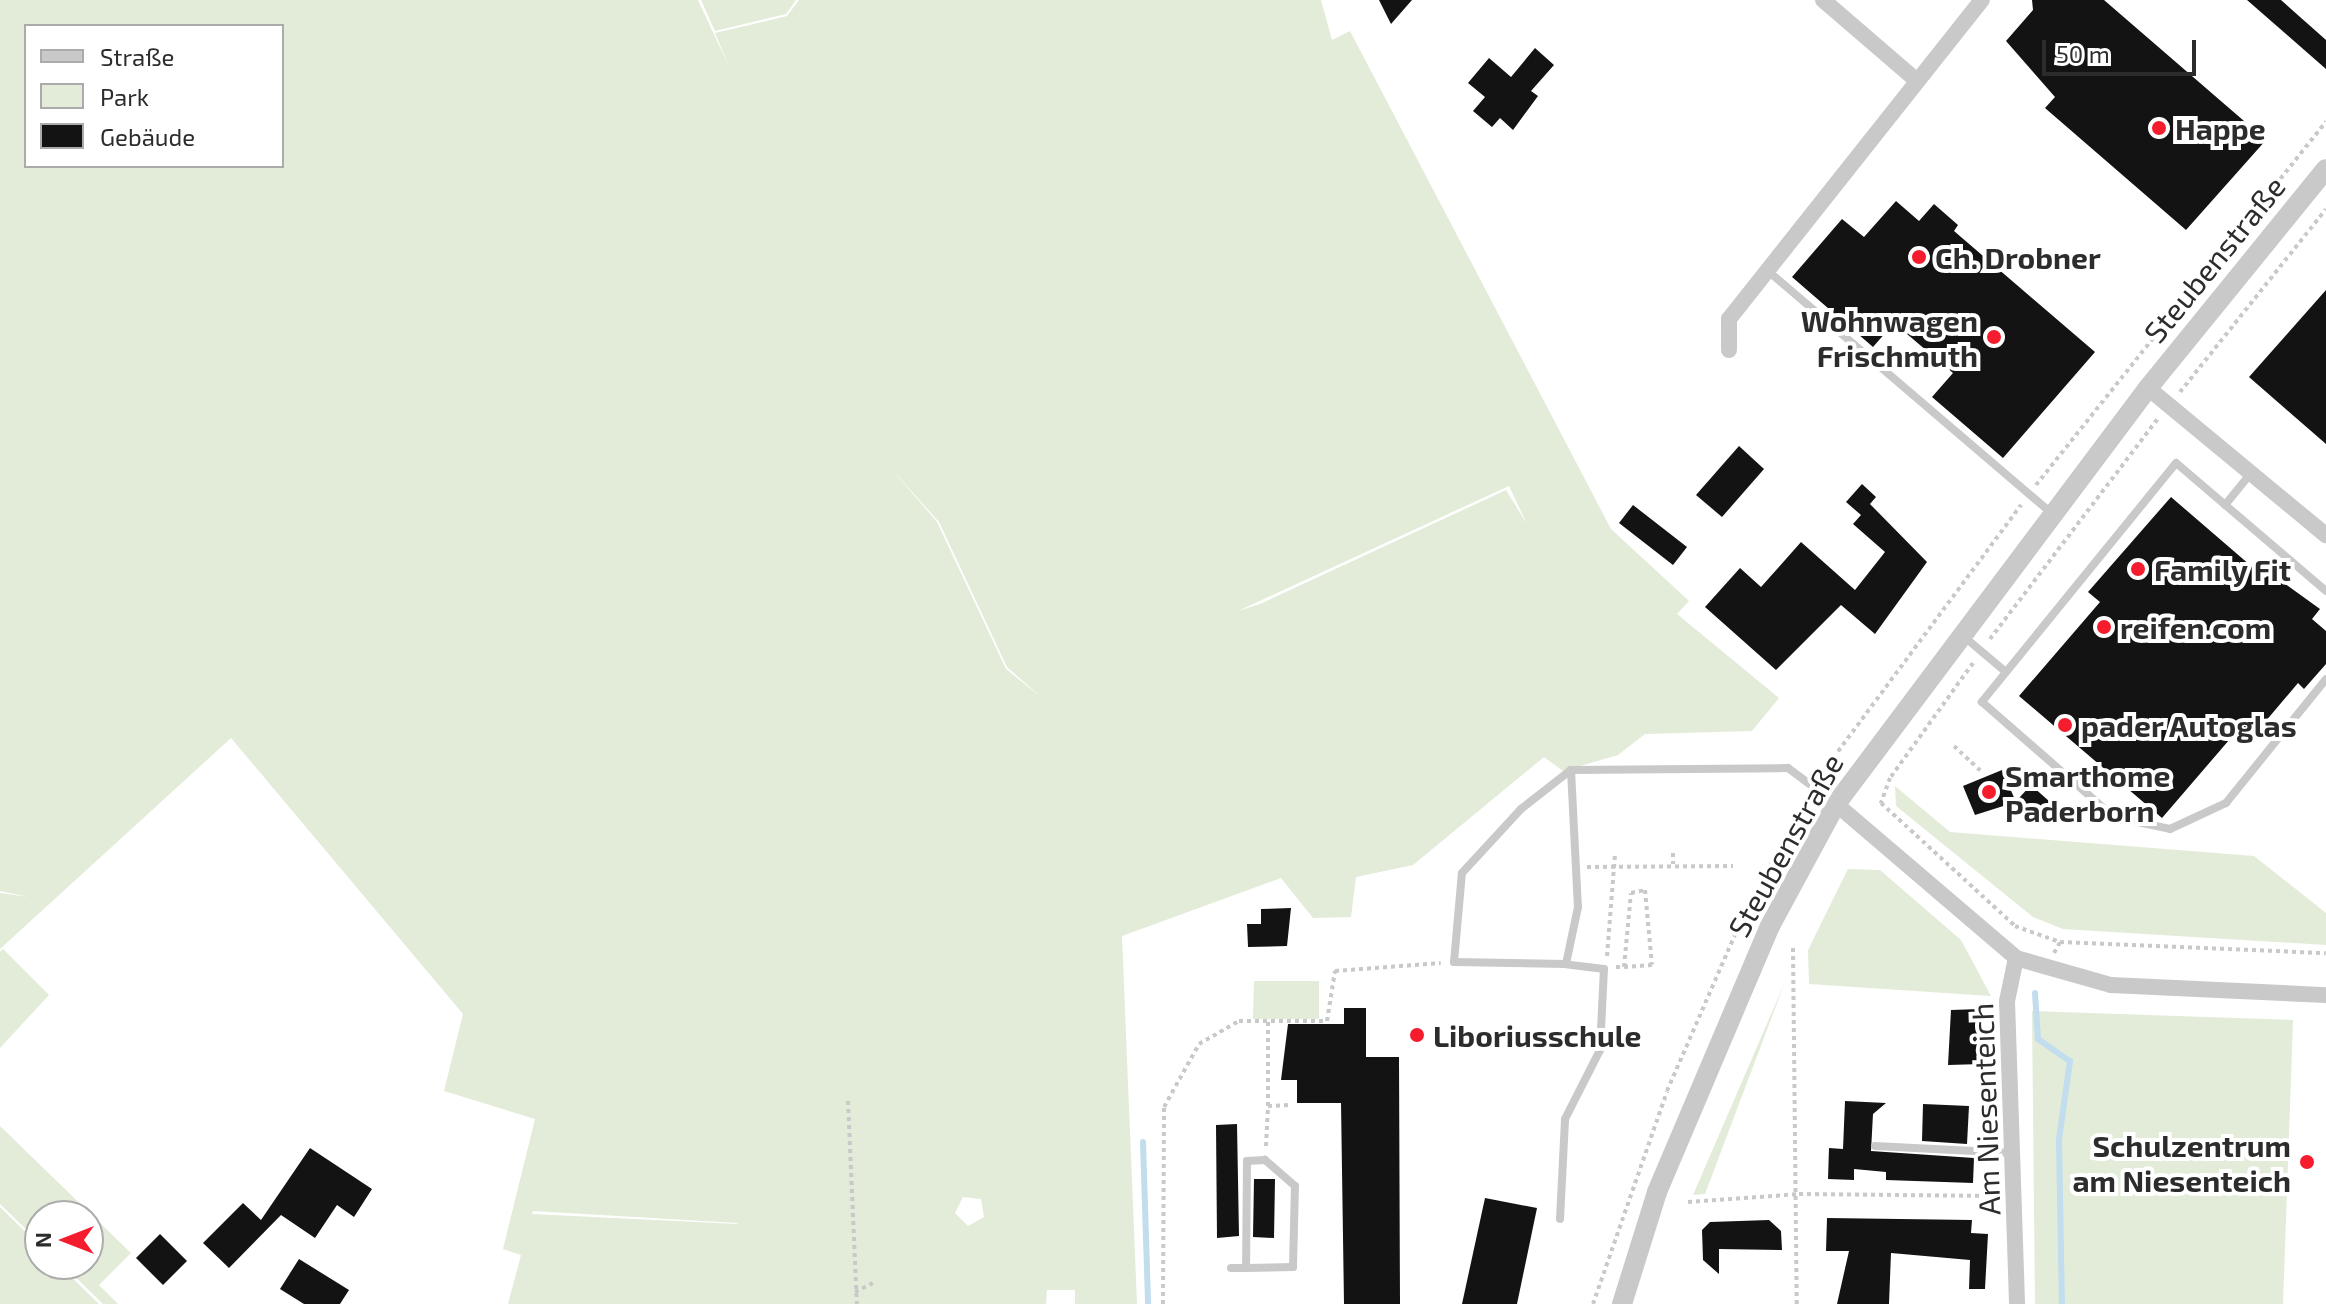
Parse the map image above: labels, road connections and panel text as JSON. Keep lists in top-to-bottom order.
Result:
{
  "streets": {
    "street": ["Steubenstraße", "Am Niesenteich"]
  },
  "places": [
    "Happe",
    "Ch. Drobner",
    "Wohnwagen Frischmuth",
    "Family Fit",
    "reifen.com",
    "pader Autoglas",
    "Smarthome Paderborn",
    "Liboriusschule",
    "Schulzentrum am Niesenteich"
  ],
  "legend": ["Straße", "Park", "Gebäude"],
  "scale_bar": "50 m",
  "north": "left"
}
